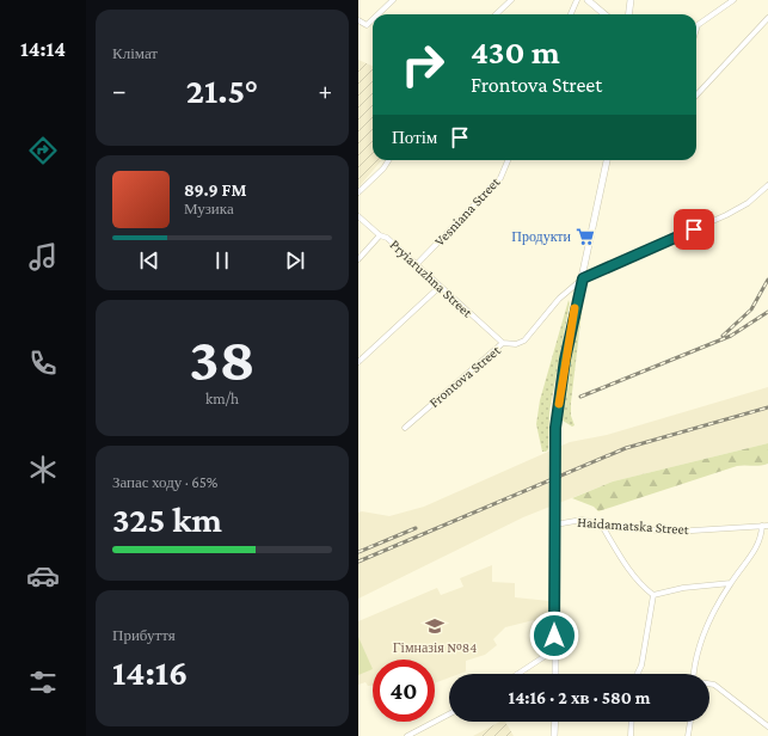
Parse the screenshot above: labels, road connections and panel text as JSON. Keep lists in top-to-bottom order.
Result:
{
  "streets": {
    "street": [
      "Vesniana Street",
      "Pryiaruzhna Street",
      "Frontova Street",
      "Haidamatska Street"
    ]
  },
  "crossings": [
    ["Vesniana Street", "Pryiaruzhna Street"],
    ["Pryiaruzhna Street", "Frontova Street"]
  ],
  "places": {
    "supermarket": ["Продукти"],
    "school or university": ["Гімназія №84"]
  },
  "page": {
    "tabs": "14:14",
    "tile": [
      "Клімат",
      ["38", "km/h"],
      ["Запас ходу · 65%", "325 km"],
      ["Прибуття", "14:16"]
    ],
    "turn": ["430 m", "Frontova Street"],
    "heat": ["−", "21.5°", "+"],
    "then": "Потім",
    "song": ["89.9 FM", "Музика"],
    "limit": "40",
    "trip": "14:16 · 2 хв · 580 m"
  }
}
